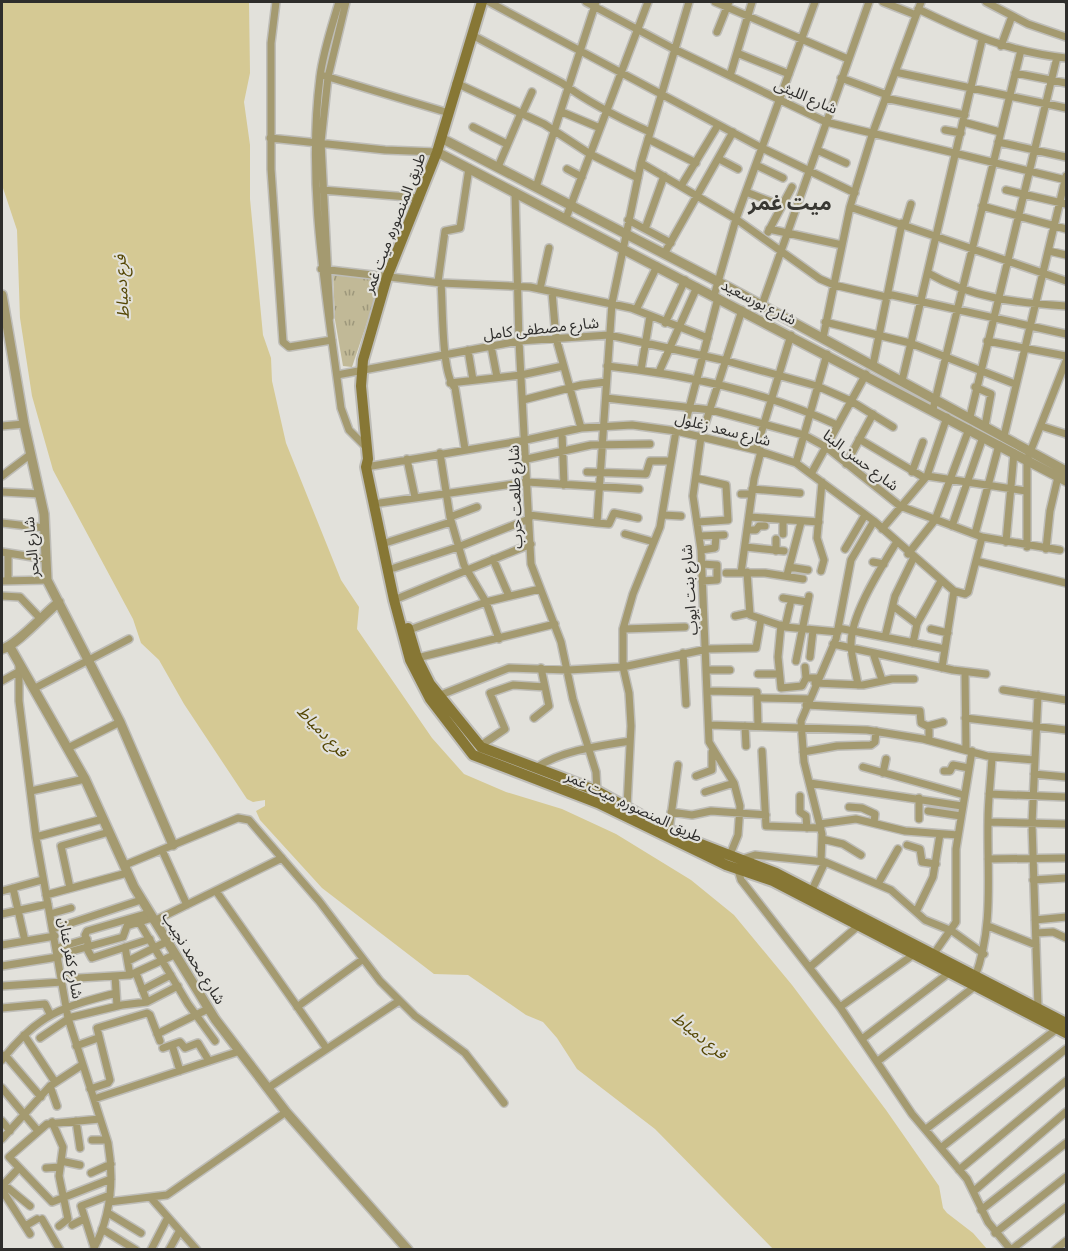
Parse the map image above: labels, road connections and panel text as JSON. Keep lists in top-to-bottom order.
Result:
{
  "streets": {
    "main road": ["طريق المنصوره, ميت غمر"],
    "street": [
      "شارع الليثى",
      "شارع بورسعيد",
      "شارع مصطفى كامل",
      "شارع سعد زغلول",
      "شارع حسن البنا",
      "شارع طلعت حرب",
      "شارع البحر",
      "شارع بنت ايوب",
      "شارع كفر عنان",
      "شارع محمد نجيب"
    ]
  },
  "crossings": [
    ["طريق المنصوره, ميت غمر", "شارع بورسعيد"],
    ["طريق المنصوره, ميت غمر", "شارع مصطفى كامل"],
    ["طريق المنصوره, ميت غمر", "شارع سعد زغلول"],
    ["طريق المنصوره, ميت غمر", "شارع طلعت حرب"],
    ["طريق المنصوره, ميت غمر", "شارع بنت ايوب"],
    ["شارع بورسعيد", "شارع طلعت حرب"],
    ["شارع بورسعيد", "شارع بنت ايوب"],
    ["شارع مصطفى كامل", "شارع طلعت حرب"],
    ["شارع مصطفى كامل", "شارع بنت ايوب"],
    ["شارع سعد زغلول", "شارع طلعت حرب"],
    ["شارع سعد زغلول", "شارع بنت ايوب"],
    ["شارع حسن البنا", "شارع بنت ايوب"],
    ["شارع كفر عنان", "شارع محمد نجيب"]
  ],
  "districts": ["ميت غمر"],
  "water": ["فرع دمياط"]
}
